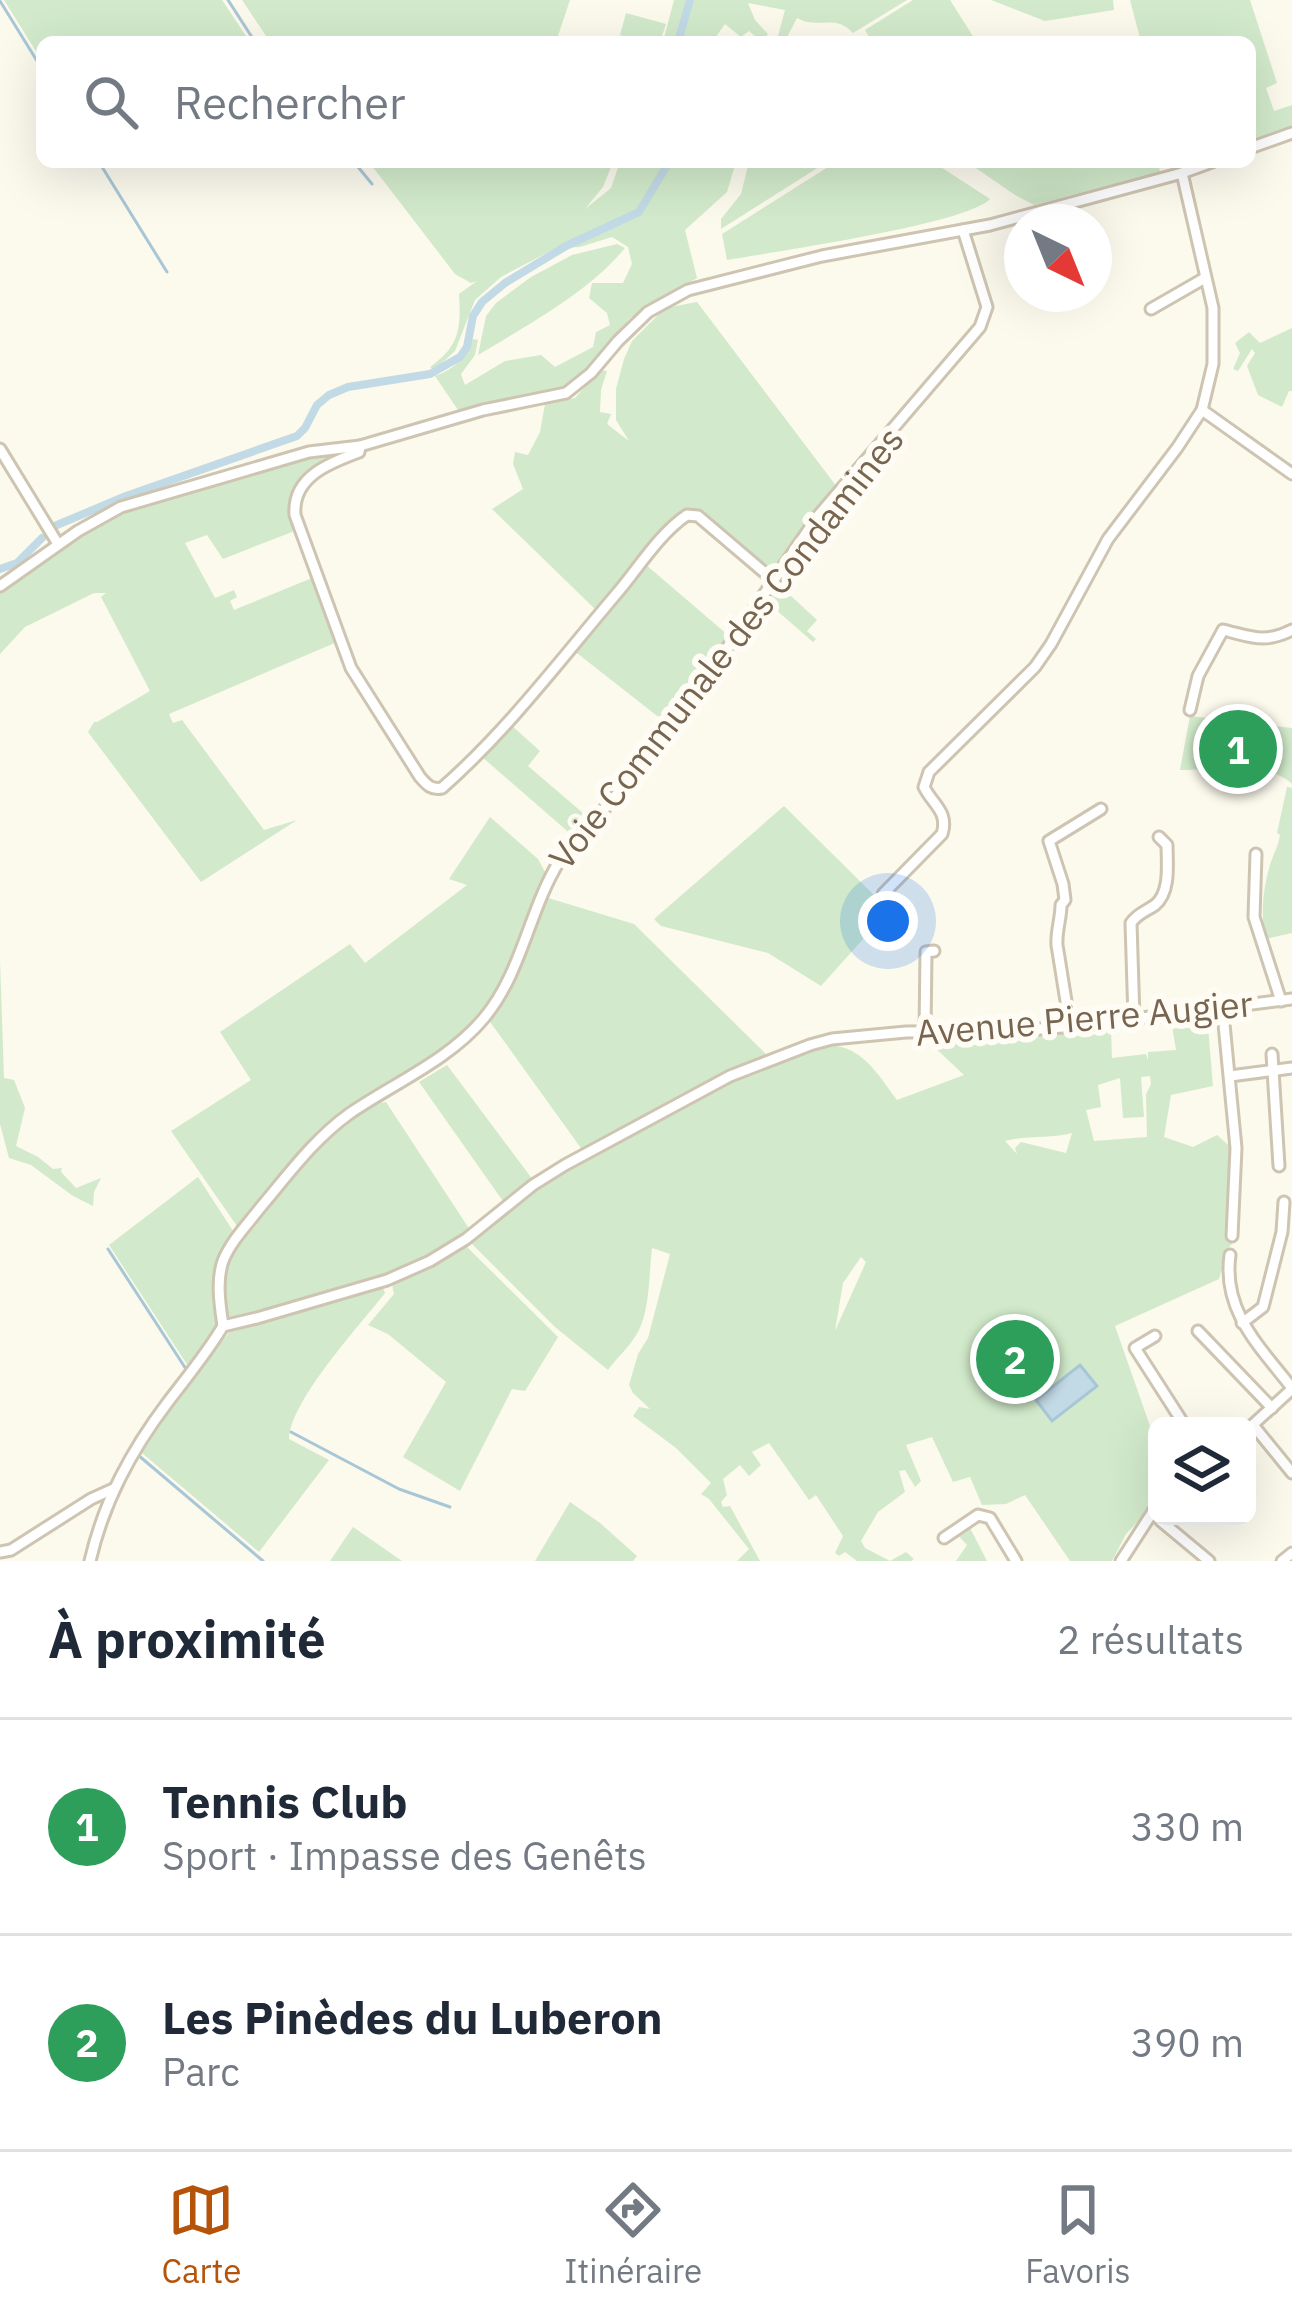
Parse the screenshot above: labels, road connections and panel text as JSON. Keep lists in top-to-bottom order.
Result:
{
  "streets": {
    "street": ["Voie Communale des Condamines", "Avenue Pierre Augier"]
  },
  "crossings": [
    ["Voie Communale des Condamines", "Avenue Pierre Augier"]
  ],
  "north": "bottom right",
  "page": {
    "search": "Rechercher",
    "pins": ["1", "2"],
    "heading": ["À proximité", "2 résultats"],
    "list": [
      {
        "mark": "1",
        "name": "Tennis Club",
        "note": "Sport · Impasse des Genêts",
        "value": "330 m"
      },
      {
        "mark": "2",
        "name": "Les Pinèdes du Luberon",
        "note": "Parc",
        "value": "390 m"
      }
    ],
    "nav": ["Carte", "Itinéraire", "Favoris"]
  }
}
